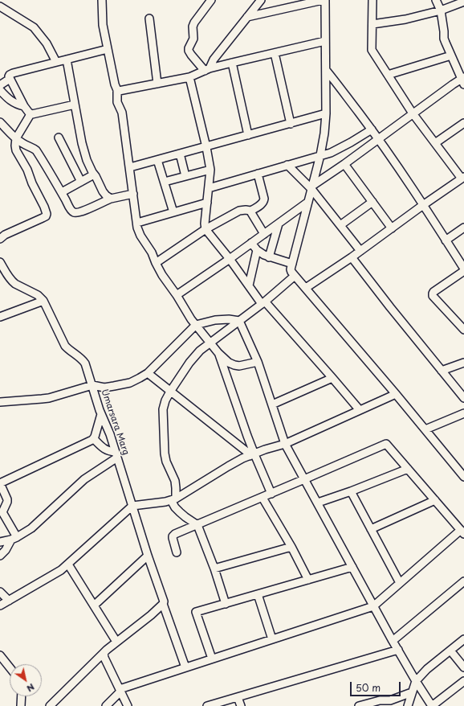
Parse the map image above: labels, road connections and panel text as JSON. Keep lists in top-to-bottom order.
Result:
{
  "streets": {
    "street": ["Umarsara Marg"]
  },
  "scale_bar": "50 m",
  "north": "bottom right"
}
